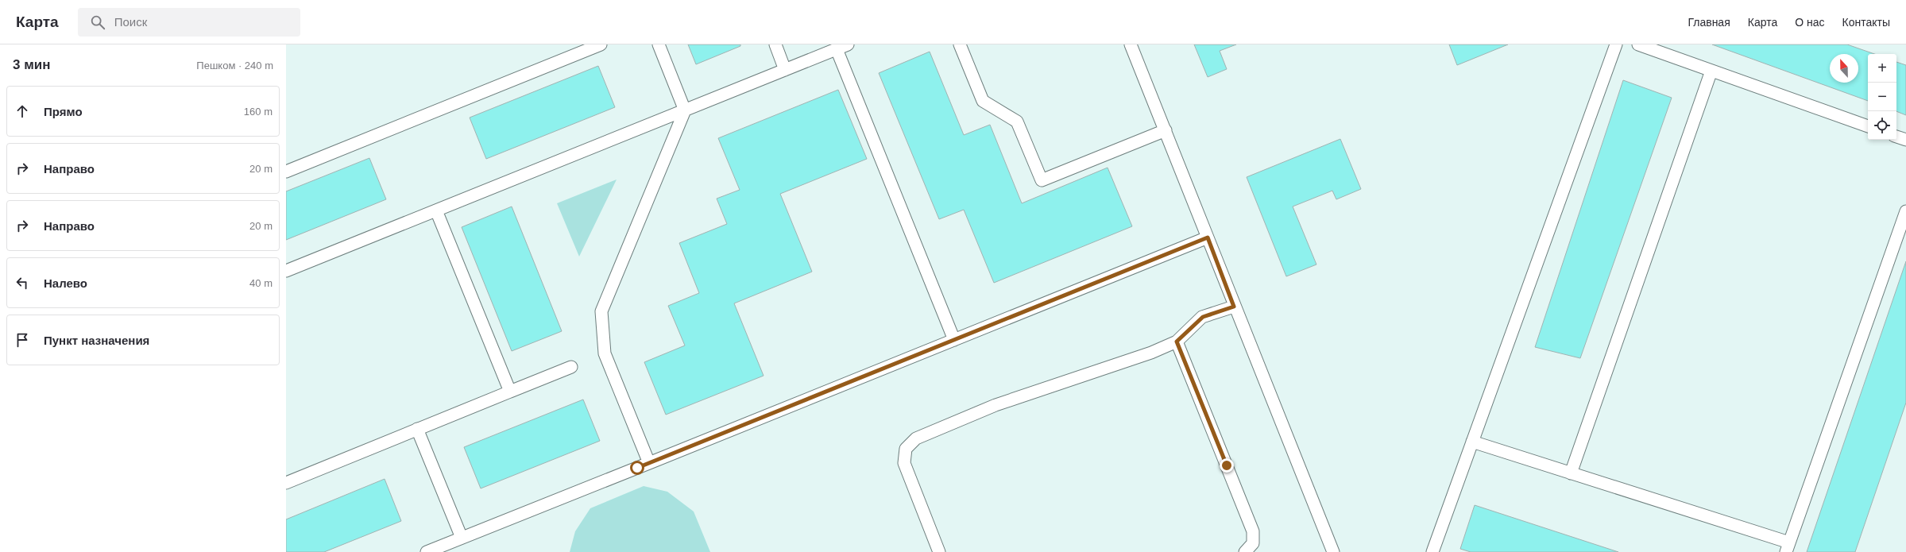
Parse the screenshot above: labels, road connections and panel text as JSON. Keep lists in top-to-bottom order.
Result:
{
  "north": "top",
  "page": {
    "header": "Карта",
    "search": "Поиск",
    "nav": [
      "Главная",
      "Карта",
      "О нас",
      "Контакты"
    ],
    "heading": ["3 мин", "Пешком · 240 m"],
    "map_buttons": ["+", "−"],
    "list": [
      ["Прямо", "160 m"],
      ["Направо", "20 m"],
      ["Направо", "20 m"],
      ["Налево", "40 m"],
      "Пункт назначения"
    ]
  }
}
